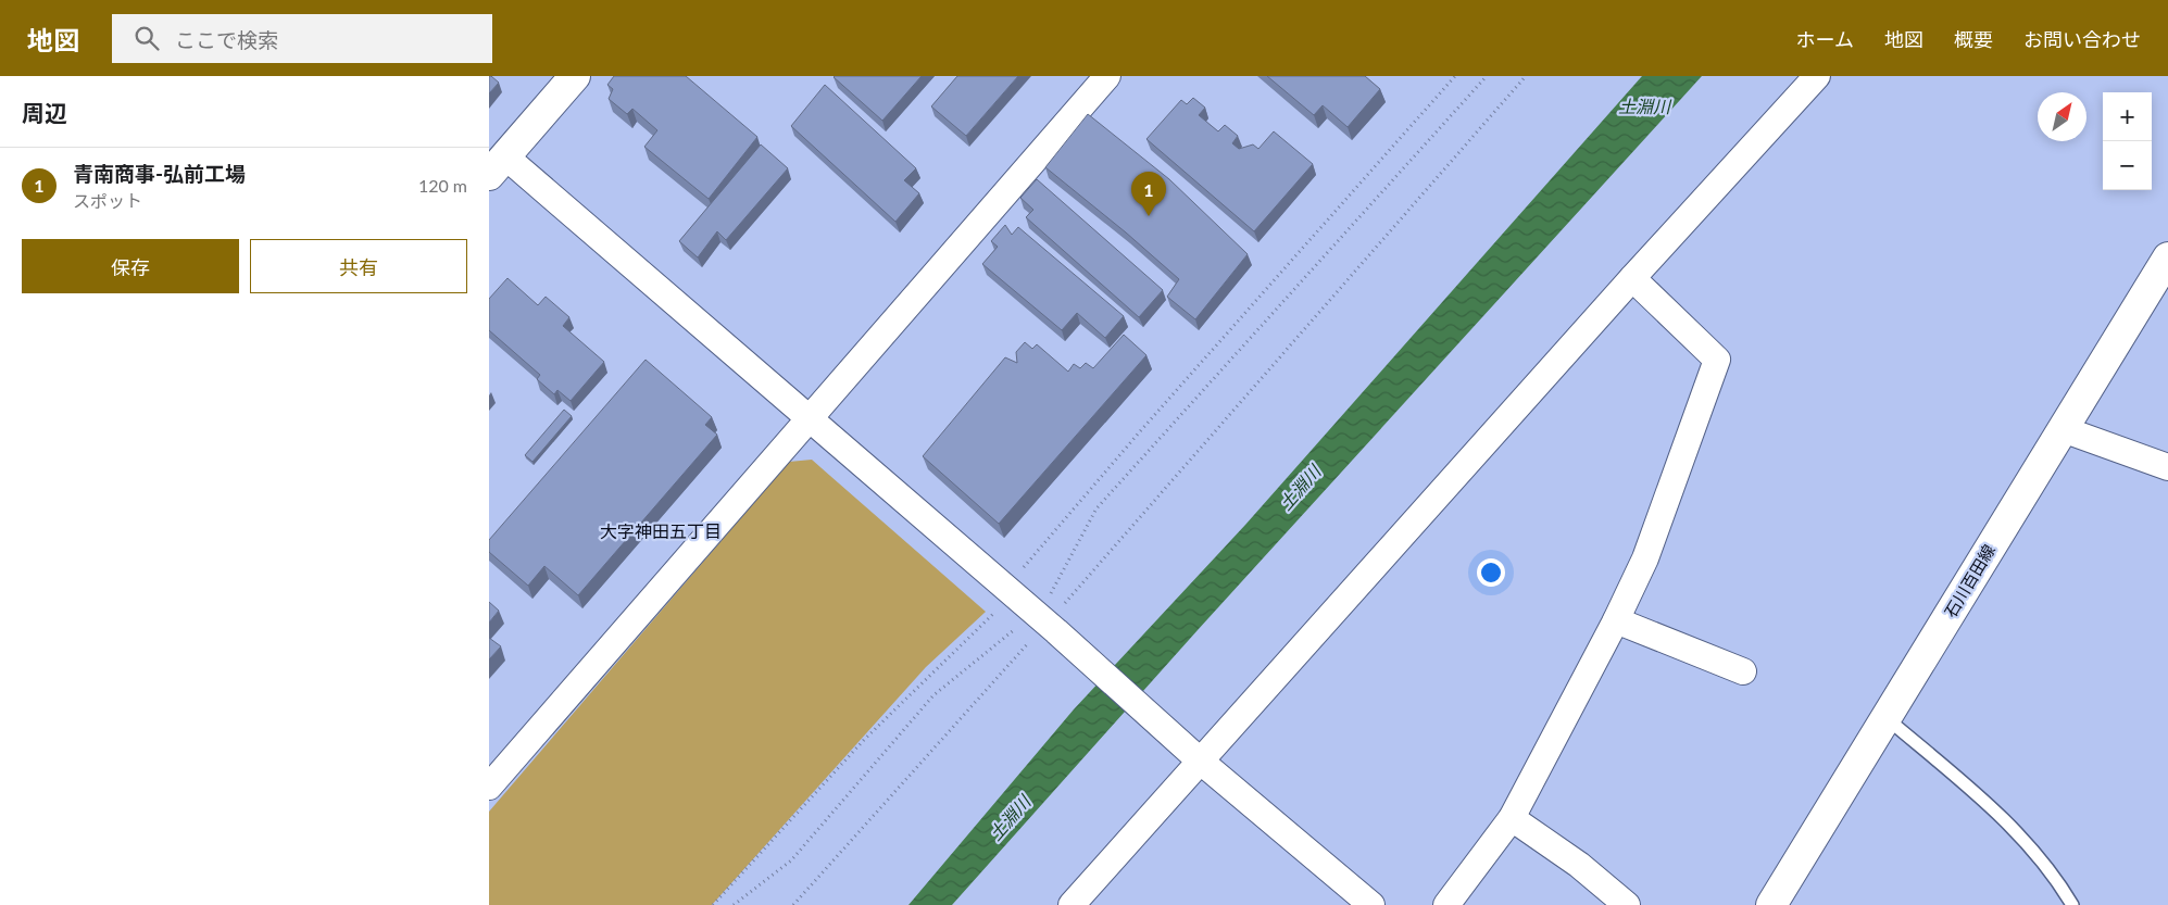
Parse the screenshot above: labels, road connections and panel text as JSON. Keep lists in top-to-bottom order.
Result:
{
  "streets": {
    "main road": ["石川百田線"]
  },
  "districts": ["大字神田五丁目"],
  "water": ["土淵川"],
  "north": "top right",
  "page": {
    "header": "地図",
    "search": "ここで検索",
    "nav": [
      "ホーム",
      "地図",
      "概要",
      "お問い合わせ"
    ],
    "heading": "周辺",
    "map_buttons": ["+", "−"],
    "list": [
      {
        "mark": "1",
        "name": "青南商事-弘前工場",
        "note": "スポット",
        "value": "120 m"
      }
    ],
    "pins": "1",
    "buttons": ["保存", "共有"]
  }
}
